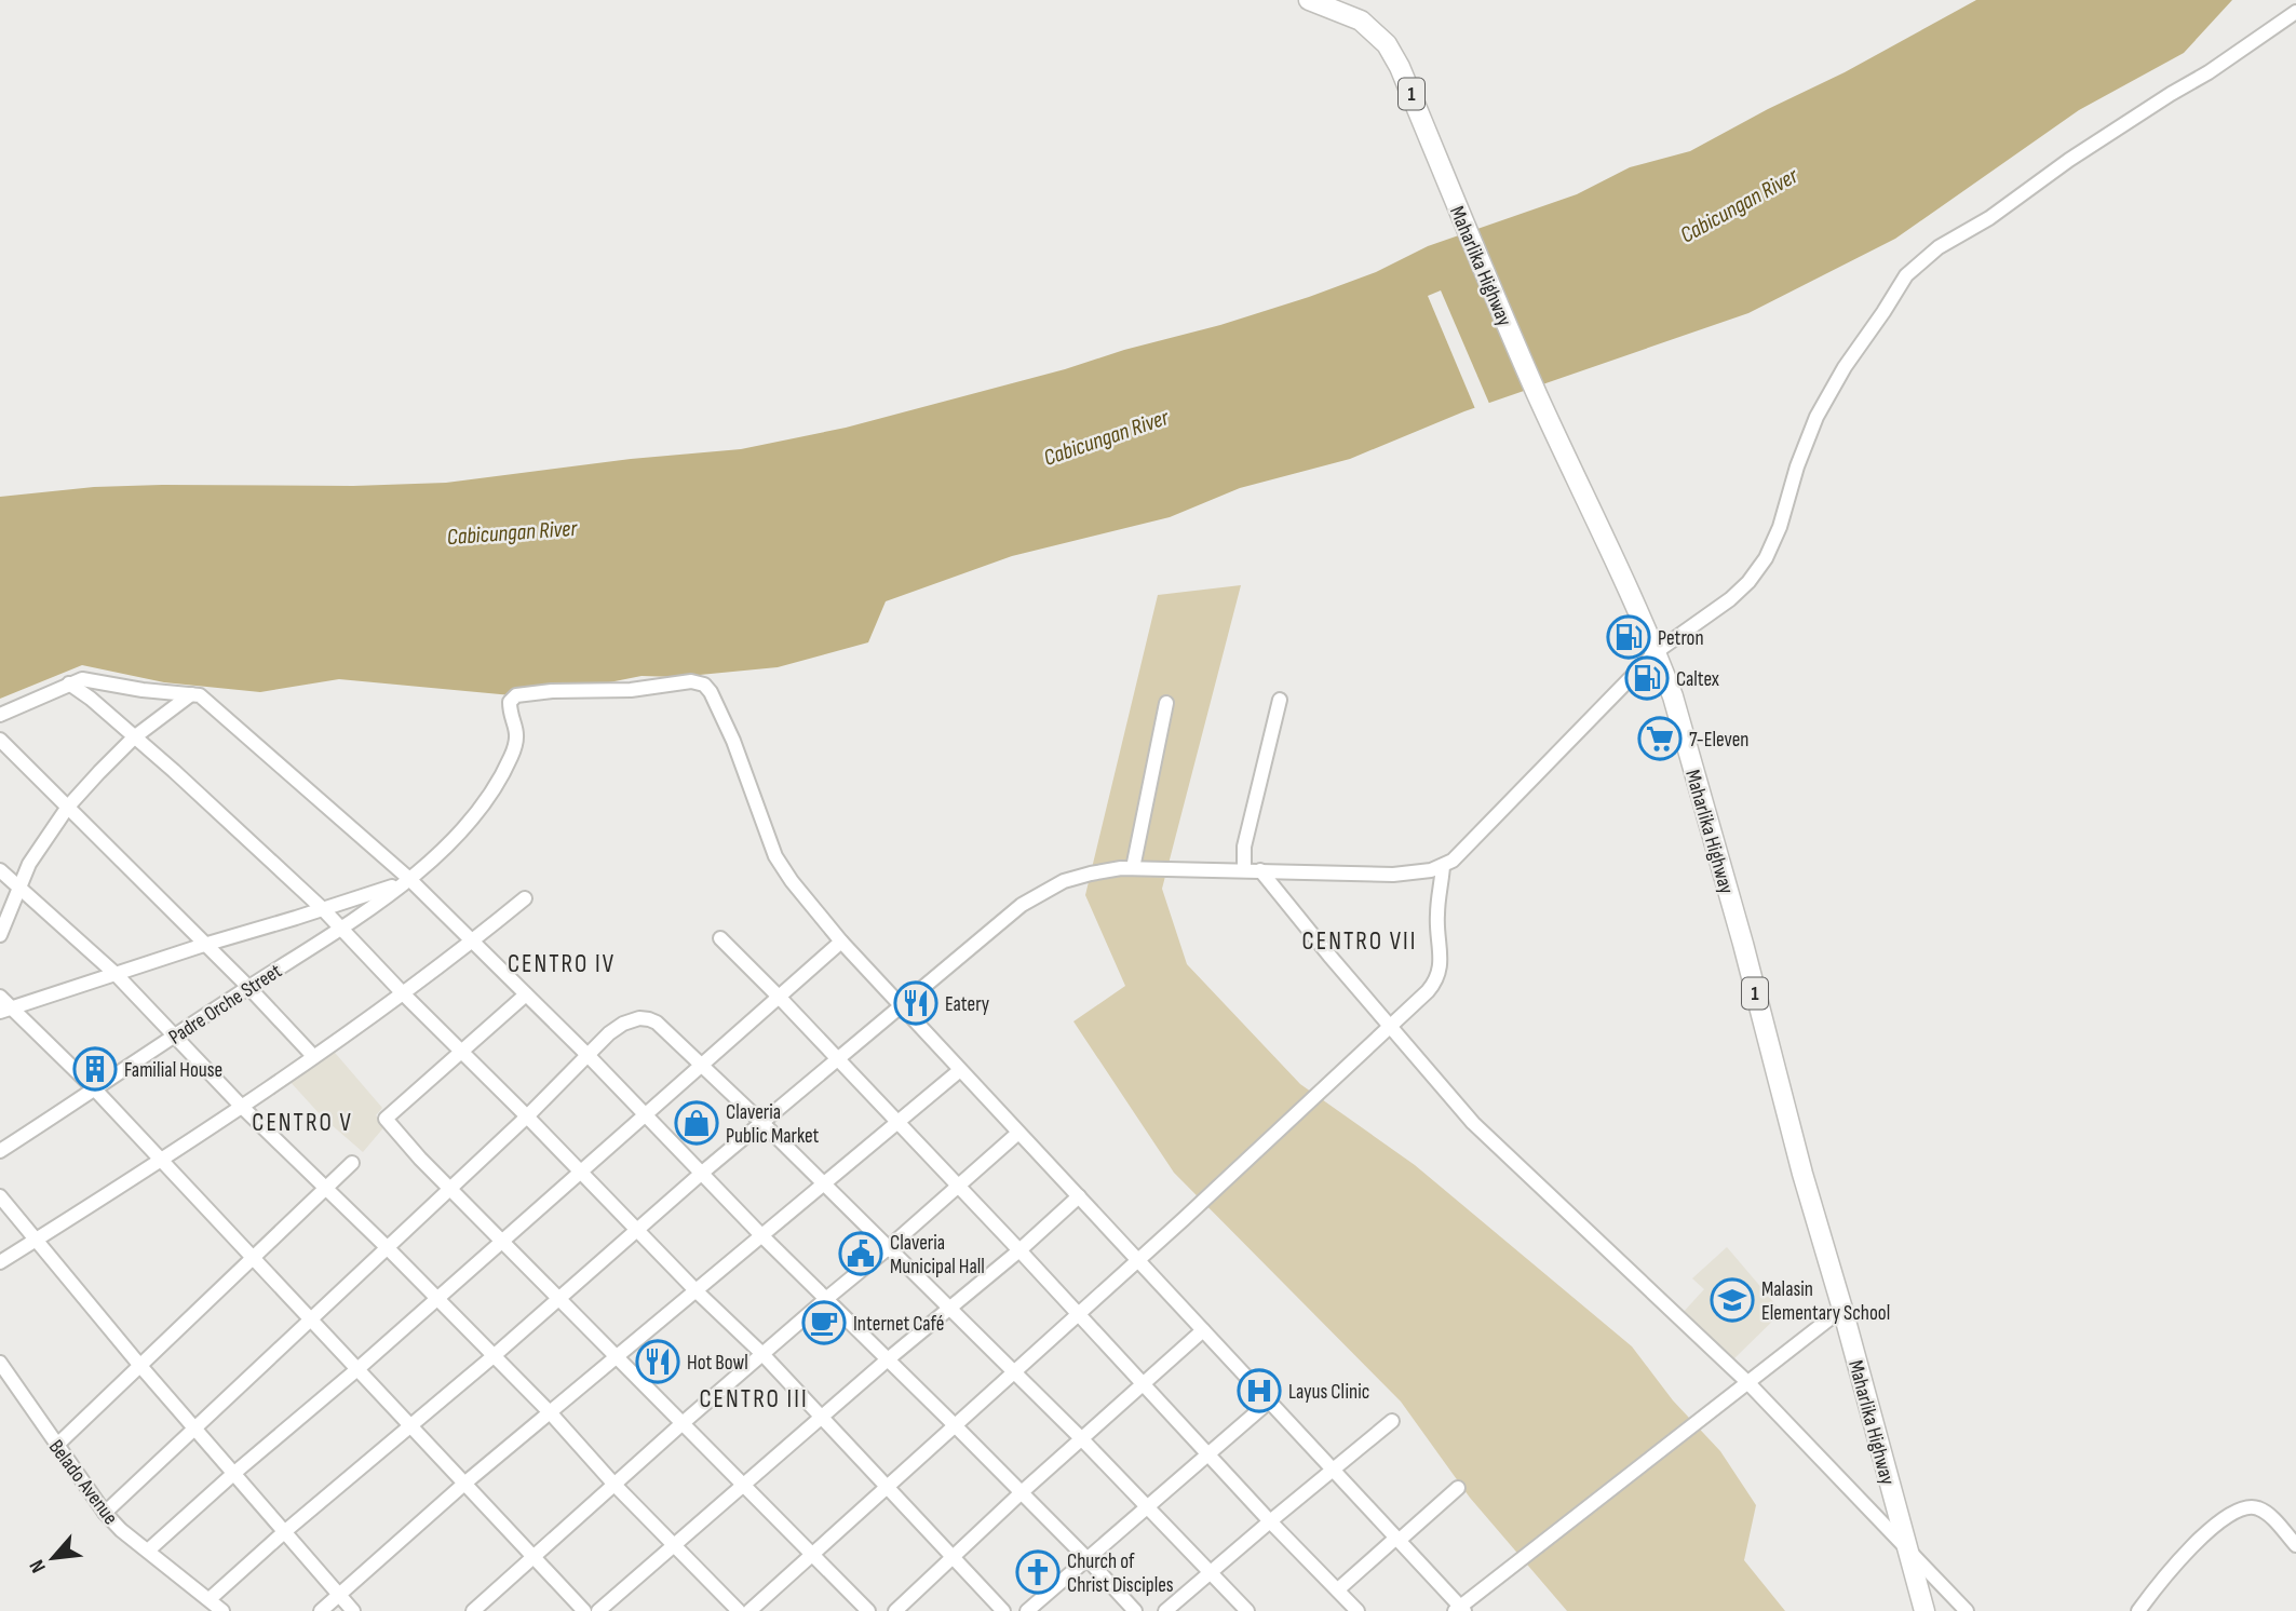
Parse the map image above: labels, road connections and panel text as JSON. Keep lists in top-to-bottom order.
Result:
{
  "streets": {
    "highway": ["1", "Maharlika Highway"],
    "street": ["Padre Orche Street", "Belado Avenue"]
  },
  "districts": [
    "CENTRO VII",
    "CENTRO IV",
    "CENTRO V",
    "CENTRO III"
  ],
  "water": ["Cabicungan River"],
  "places": {
    "fuel station": ["Petron", "Caltex"],
    "supermarket": ["7-Eleven"],
    "restaurant": ["Eatery", "Hot Bowl"],
    "building": ["Familial House"],
    "shop": ["Claveria Public Market"],
    "public building": ["Claveria Municipal Hall"],
    "school or university": ["Malasin Elementary School"],
    "cafe": ["Internet Café"],
    "hospital": ["Layus Clinic"],
    "church": ["Church of Christ Disciples"]
  },
  "north": "bottom left"
}
